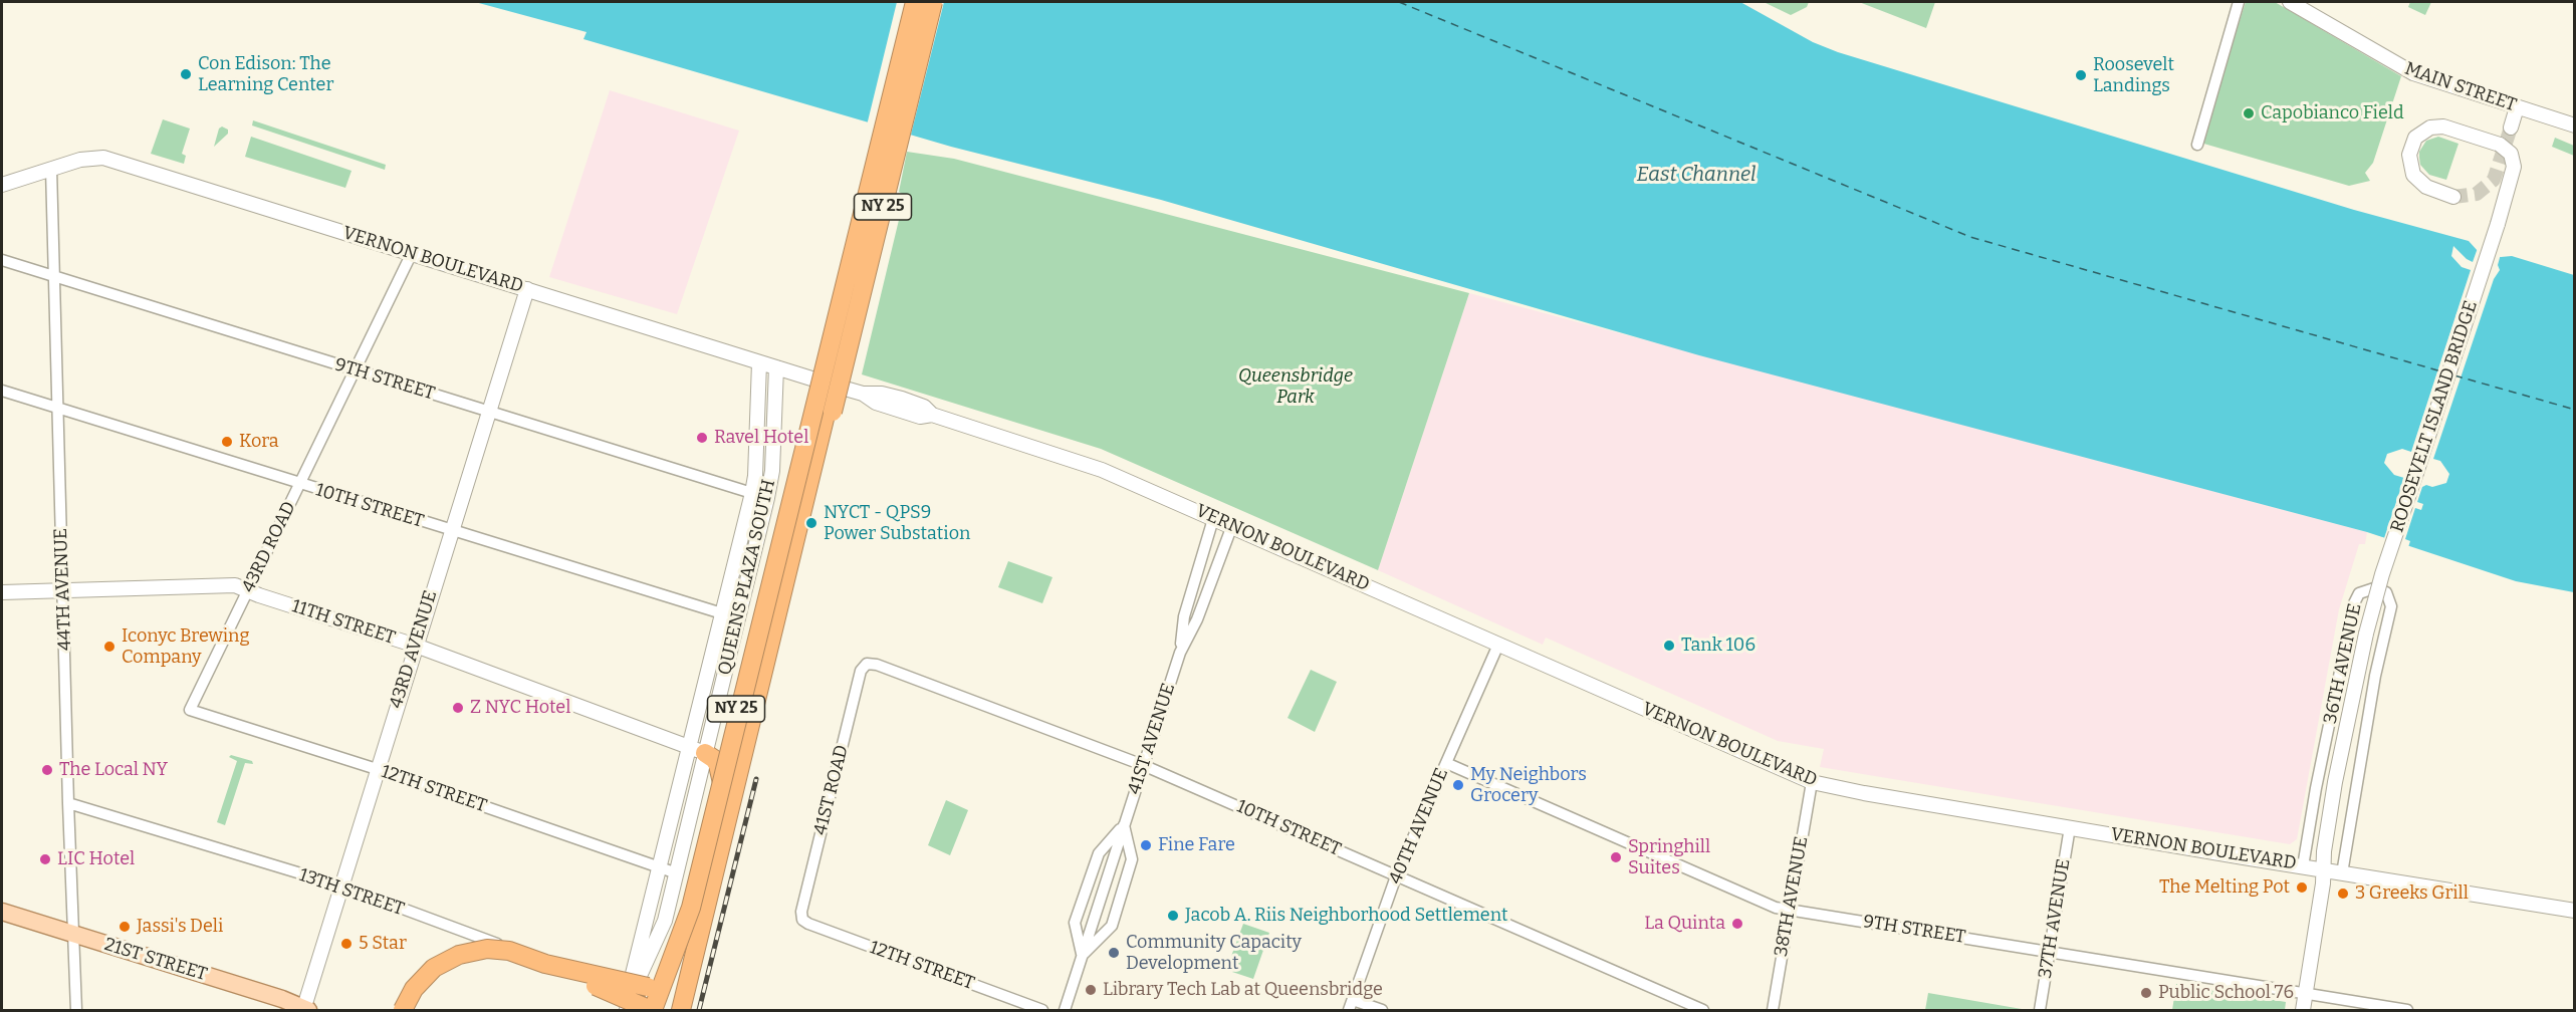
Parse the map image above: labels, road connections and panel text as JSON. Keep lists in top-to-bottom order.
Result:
{
  "streets": {
    "highway": ["NY 25"],
    "main road": [
      "MAIN STREET",
      "VERNON BOULEVARD",
      "ROOSEVELT ISLAND BRIDGE",
      "QUEENS PLAZA SOUTH",
      "11TH STREET",
      "43RD AVENUE",
      "21ST STREET"
    ],
    "street": [
      "9TH STREET",
      "10TH STREET",
      "43RD ROAD",
      "44TH AVENUE",
      "36TH AVENUE",
      "41ST AVENUE",
      "12TH STREET",
      "41ST ROAD",
      "40TH AVENUE",
      "13TH STREET",
      "38TH AVENUE",
      "37TH AVENUE"
    ]
  },
  "crossings": [
    ["VERNON BOULEVARD", "ROOSEVELT ISLAND BRIDGE"],
    ["VERNON BOULEVARD", "43RD ROAD"],
    ["VERNON BOULEVARD", "QUEENS PLAZA SOUTH"],
    ["VERNON BOULEVARD", "44TH AVENUE"],
    ["VERNON BOULEVARD", "43RD AVENUE"],
    ["VERNON BOULEVARD", "36TH AVENUE"],
    ["VERNON BOULEVARD", "41ST AVENUE"],
    ["VERNON BOULEVARD", "40TH AVENUE"],
    ["VERNON BOULEVARD", "38TH AVENUE"],
    ["VERNON BOULEVARD", "37TH AVENUE"],
    ["9TH STREET", "43RD ROAD"],
    ["9TH STREET", "QUEENS PLAZA SOUTH"],
    ["9TH STREET", "44TH AVENUE"],
    ["9TH STREET", "43RD AVENUE"],
    ["9TH STREET", "40TH AVENUE"],
    ["9TH STREET", "38TH AVENUE"],
    ["9TH STREET", "37TH AVENUE"],
    ["10TH STREET", "43RD ROAD"],
    ["10TH STREET", "QUEENS PLAZA SOUTH"],
    ["10TH STREET", "44TH AVENUE"],
    ["10TH STREET", "43RD AVENUE"],
    ["10TH STREET", "41ST AVENUE"],
    ["10TH STREET", "41ST ROAD"],
    ["10TH STREET", "40TH AVENUE"],
    ["43RD ROAD", "11TH STREET"],
    ["43RD ROAD", "12TH STREET"],
    ["QUEENS PLAZA SOUTH", "11TH STREET"],
    ["QUEENS PLAZA SOUTH", "12TH STREET"],
    ["QUEENS PLAZA SOUTH", "13TH STREET"],
    ["44TH AVENUE", "11TH STREET"],
    ["44TH AVENUE", "13TH STREET"],
    ["44TH AVENUE", "21ST STREET"],
    ["11TH STREET", "43RD AVENUE"],
    ["43RD AVENUE", "12TH STREET"],
    ["43RD AVENUE", "13TH STREET"],
    ["43RD AVENUE", "21ST STREET"],
    ["12TH STREET", "41ST ROAD"]
  ],
  "water": ["East Channel"],
  "parks": ["Queensbridge Park"],
  "places": [
    "Con Edison: The Learning Center",
    "Roosevelt Landings",
    "Capobianco Field",
    "Ravel Hotel",
    "Kora",
    "NYCT - QPS9 Power Substation",
    "Tank 106",
    "Iconyc Brewing Company",
    "Z NYC Hotel",
    "The Local NY",
    "My Neighbors Grocery",
    "Fine Fare",
    "Springhill Suites",
    "LIC Hotel",
    "The Melting Pot",
    "3 Greeks Grill",
    "Jacob A. Riis Neighborhood Settlement",
    "La Quinta",
    "Jassi's Deli",
    "5 Star",
    "Community Capacity Development",
    "Library Tech Lab at Queensbridge",
    "Public School 76"
  ]
}
